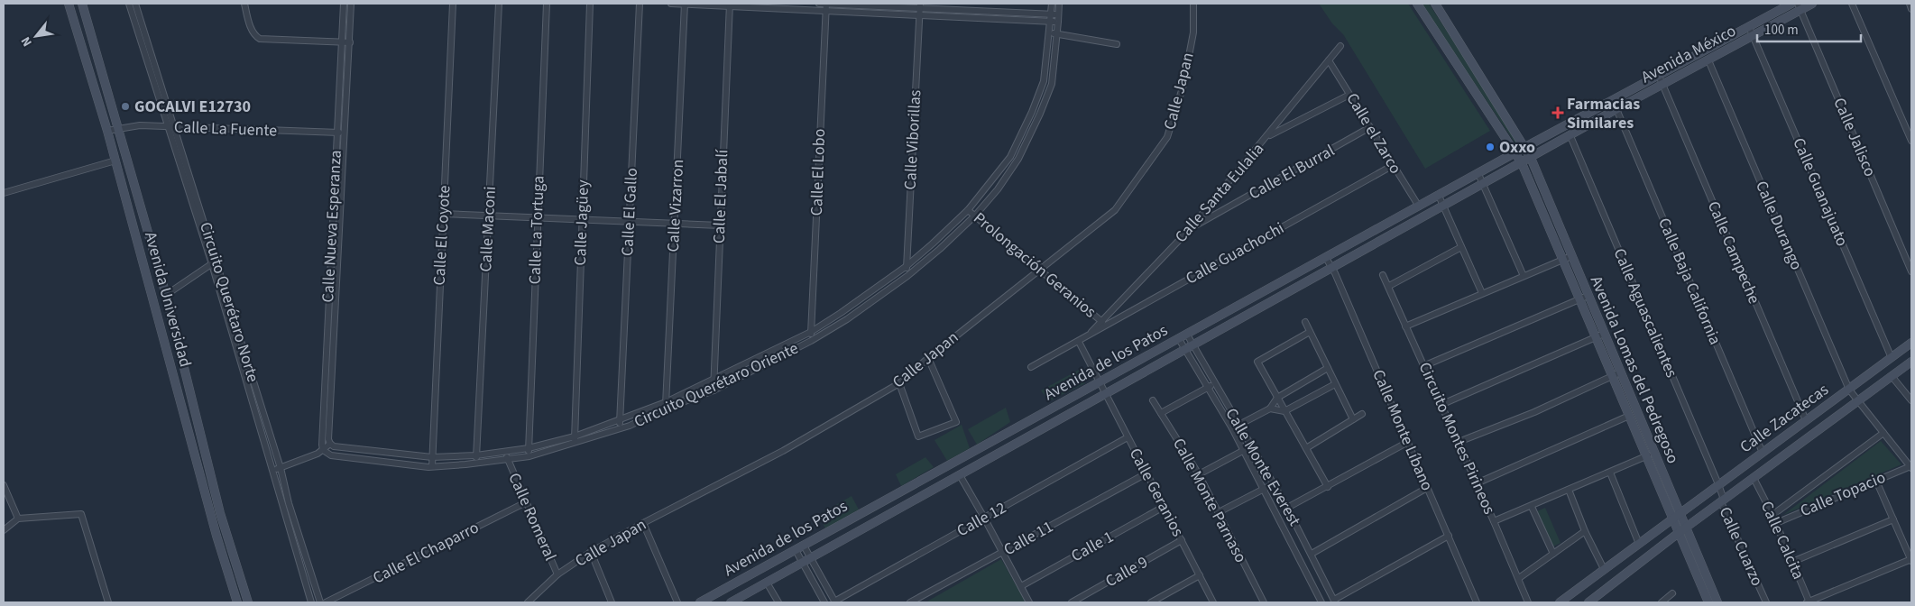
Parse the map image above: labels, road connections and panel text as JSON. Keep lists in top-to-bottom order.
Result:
{
  "streets": {
    "street": [
      "Avenida México",
      "Calle Japan",
      "Calle La Fuente",
      "Calle el Zarco",
      "Calle Jalisco",
      "Calle Viborillas",
      "Calle El Lobo",
      "Calle El Burral",
      "Calle Guanajuato",
      "Calle Santa Eulalia",
      "Calle El Jabalí",
      "Calle Vizarron",
      "Calle El Gallo",
      "Calle Jagüey",
      "Calle Durango",
      "Calle Nueva Esperanza",
      "Calle Maconi",
      "Calle La Tortuga",
      "Calle El Coyote",
      "Calle Campeche",
      "Calle Guachochi",
      "Prolongación Geranios",
      "Calle Baja California",
      "Avenida Universidad",
      "Circuito Querétaro Norte",
      "Calle Aguascalientes",
      "Avenida de los Patos",
      "Avenida Lomas del Pedregoso",
      "Circuito Querétaro Oriente",
      "Calle Zacatecas",
      "Calle Monte Líbano",
      "Circuito Montes Pirineos",
      "Calle Monte Everest",
      "Calle Geranios",
      "Calle Topacio",
      "Calle Monte Parnaso",
      "Calle Romeral",
      "Calle 12",
      "Calle 11",
      "Calle Calcita",
      "Calle 1",
      "Calle Cuarzo",
      "Calle El Chaparro",
      "Calle 9"
    ]
  },
  "crossings": [
    ["Avenida México", "Calle Jalisco"],
    ["Avenida México", "Calle Guanajuato"],
    ["Avenida México", "Calle Durango"],
    ["Avenida México", "Calle Campeche"],
    ["Avenida México", "Calle Baja California"],
    ["Avenida México", "Calle Aguascalientes"],
    ["Avenida México", "Avenida de los Patos"],
    ["Avenida México", "Avenida Lomas del Pedregoso"],
    ["Calle Japan", "Prolongación Geranios"],
    ["Calle Japan", "Calle Romeral"],
    ["Calle La Fuente", "Calle Nueva Esperanza"],
    ["Calle La Fuente", "Avenida Universidad"],
    ["Calle La Fuente", "Circuito Querétaro Norte"],
    ["Calle el Zarco", "Calle El Burral"],
    ["Calle el Zarco", "Calle Santa Eulalia"],
    ["Calle el Zarco", "Calle Guachochi"],
    ["Calle el Zarco", "Avenida de los Patos"],
    ["Calle Viborillas", "Circuito Querétaro Oriente"],
    ["Calle El Lobo", "Circuito Querétaro Oriente"],
    ["Calle El Burral", "Calle Santa Eulalia"],
    ["Calle Guanajuato", "Calle Zacatecas"],
    ["Calle Santa Eulalia", "Calle Guachochi"],
    ["Calle Santa Eulalia", "Prolongación Geranios"],
    ["Calle El Jabalí", "Circuito Querétaro Oriente"],
    ["Calle Vizarron", "Circuito Querétaro Oriente"],
    ["Calle El Gallo", "Circuito Querétaro Oriente"],
    ["Calle Jagüey", "Circuito Querétaro Oriente"],
    ["Calle Durango", "Calle Zacatecas"],
    ["Calle Durango", "Calle Topacio"],
    ["Calle Nueva Esperanza", "Circuito Querétaro Oriente"],
    ["Calle Maconi", "Circuito Querétaro Oriente"],
    ["Calle La Tortuga", "Circuito Querétaro Oriente"],
    ["Calle El Coyote", "Circuito Querétaro Oriente"],
    ["Calle Campeche", "Calle Zacatecas"],
    ["Calle Guachochi", "Prolongación Geranios"],
    ["Prolongación Geranios", "Avenida de los Patos"],
    ["Prolongación Geranios", "Circuito Querétaro Oriente"],
    ["Prolongación Geranios", "Calle Geranios"],
    ["Calle Baja California", "Calle Zacatecas"],
    ["Calle Aguascalientes", "Calle Zacatecas"],
    ["Calle Aguascalientes", "Calle Cuarzo"],
    ["Avenida de los Patos", "Avenida Lomas del Pedregoso"],
    ["Avenida de los Patos", "Calle Monte Líbano"],
    ["Avenida de los Patos", "Calle Monte Everest"],
    ["Avenida de los Patos", "Calle Geranios"],
    ["Avenida Lomas del Pedregoso", "Calle Zacatecas"],
    ["Circuito Querétaro Oriente", "Calle Romeral"],
    ["Calle Zacatecas", "Calle Calcita"],
    ["Calle Zacatecas", "Calle Cuarzo"],
    ["Calle Geranios", "Calle 12"],
    ["Calle Geranios", "Calle 11"],
    ["Calle Geranios", "Calle 1"],
    ["Calle Geranios", "Calle 9"],
    ["Calle Topacio", "Calle Calcita"],
    ["Calle Romeral", "Calle El Chaparro"]
  ],
  "places": {
    "other": ["GOCALVI E12730", "Oxxo"],
    "health": ["Farmacias Similares"]
  },
  "scale_bar": "100 m",
  "north": "bottom left"
}
